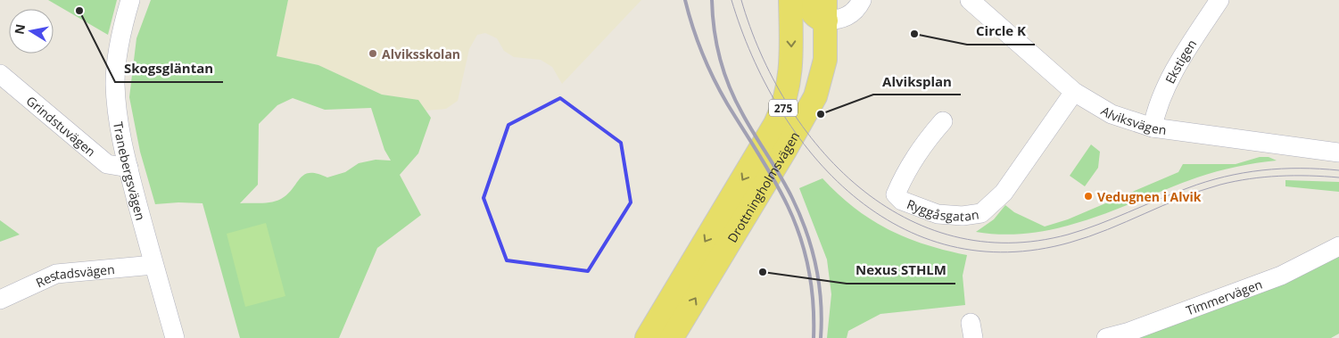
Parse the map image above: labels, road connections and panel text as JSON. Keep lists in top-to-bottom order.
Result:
{
  "streets": {
    "main road": ["275", "Drottningholmsvägen"],
    "street": [
      "Ekstigen",
      "Alviksvägen",
      "Grindstuvägen",
      "Tranebergsvägen",
      "Ryggåsgatan",
      "Restadsvägen",
      "Timmervägen"
    ]
  },
  "crossings": [
    ["Ekstigen", "Alviksvägen"],
    ["Alviksvägen", "Ryggåsgatan"],
    ["Grindstuvägen", "Tranebergsvägen"],
    ["Tranebergsvägen", "Restadsvägen"]
  ],
  "places": [
    "Skogsgläntan",
    "Circle K",
    "Alviksskolan",
    "Alviksplan",
    "Vedugnen i Alvik",
    "Nexus STHLM"
  ],
  "north": "left"
}
